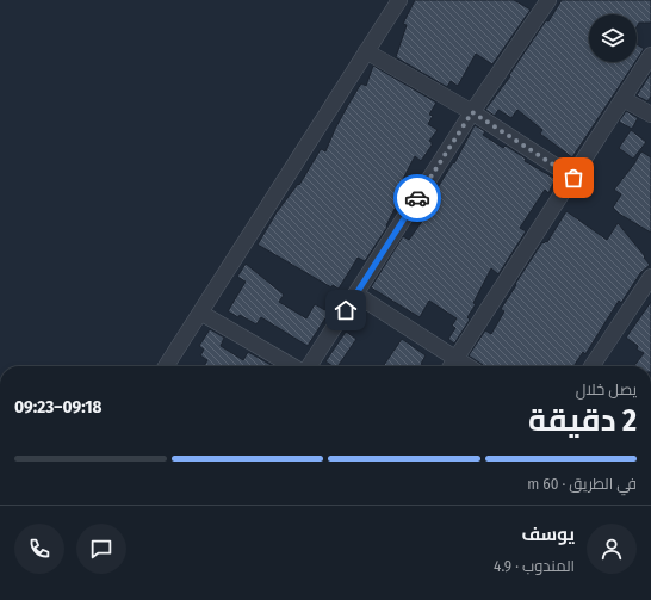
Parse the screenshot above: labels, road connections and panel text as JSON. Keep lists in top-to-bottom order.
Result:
{
  "page": {
    "heading": ["2 دقيقة", "يصل خلال", "09:18–09:23"],
    "panel": ["يوسف", "المندوب · 4.9"],
    "bar": "في الطريق · 60 m"
  }
}
